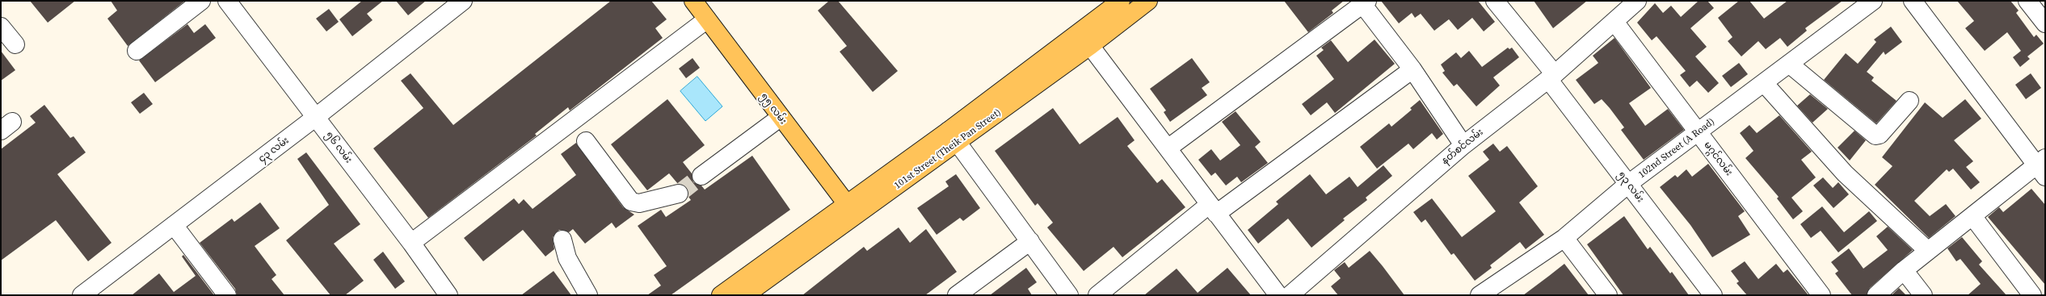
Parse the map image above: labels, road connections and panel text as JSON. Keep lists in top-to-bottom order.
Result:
{
  "streets": {
    "main road": ["၅၅ လမ်း", "101st Street (Theik Pan Street)"],
    "street": [
      "နတ်စင်လမ်း",
      "၅၆ လမ်း",
      "102nd Street (A Road)",
      "၄၃ လမ်း",
      "မဂ္ဂင်လမ်း",
      "၅၃ လမ်း"
    ]
  },
  "crossings": [
    ["၅၅ လမ်း", "101st Street (Theik Pan Street)"],
    ["နတ်စင်လမ်း", "မဂ္ဂင်လမ်း"],
    ["နတ်စင်လမ်း", "၅၃ လမ်း"],
    ["၅၆ လမ်း", "၄၃ လမ်း"],
    ["102nd Street (A Road)", "မဂ္ဂင်လမ်း"],
    ["102nd Street (A Road)", "၅၃ လမ်း"]
  ]
}
